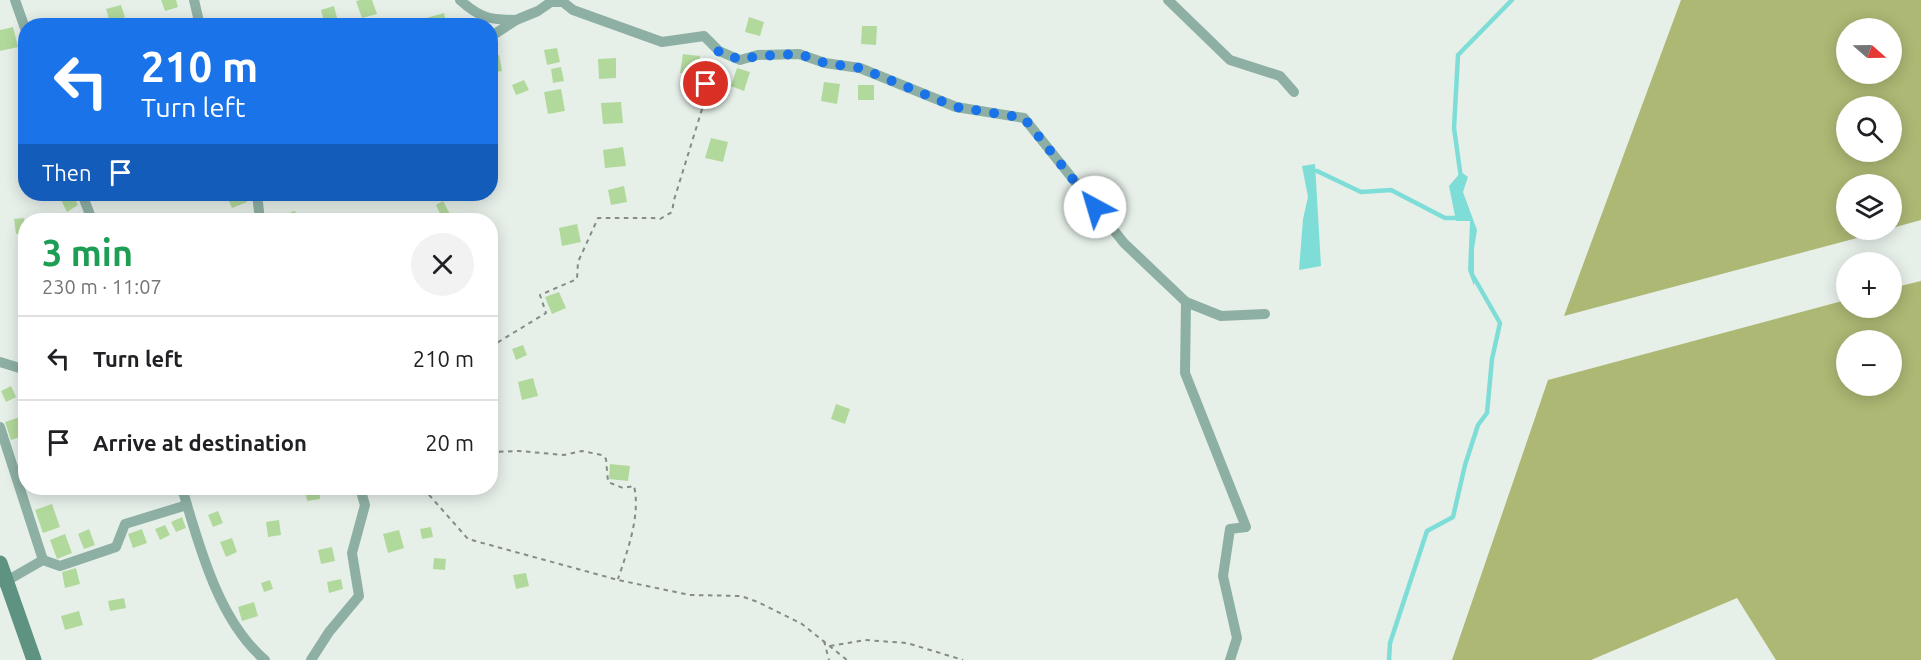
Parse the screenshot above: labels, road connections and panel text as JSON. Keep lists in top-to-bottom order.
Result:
{
  "north": "right",
  "page": {
    "map_buttons": ["+", "−"],
    "turn": ["210 m", "Turn left"],
    "then": "Then",
    "heading": ["3 min", "230 m · 11:07"],
    "list": [
      {
        "name": "Turn left",
        "value": "210 m"
      },
      {
        "name": "Arrive at destination",
        "value": "20 m"
      }
    ]
  }
}
